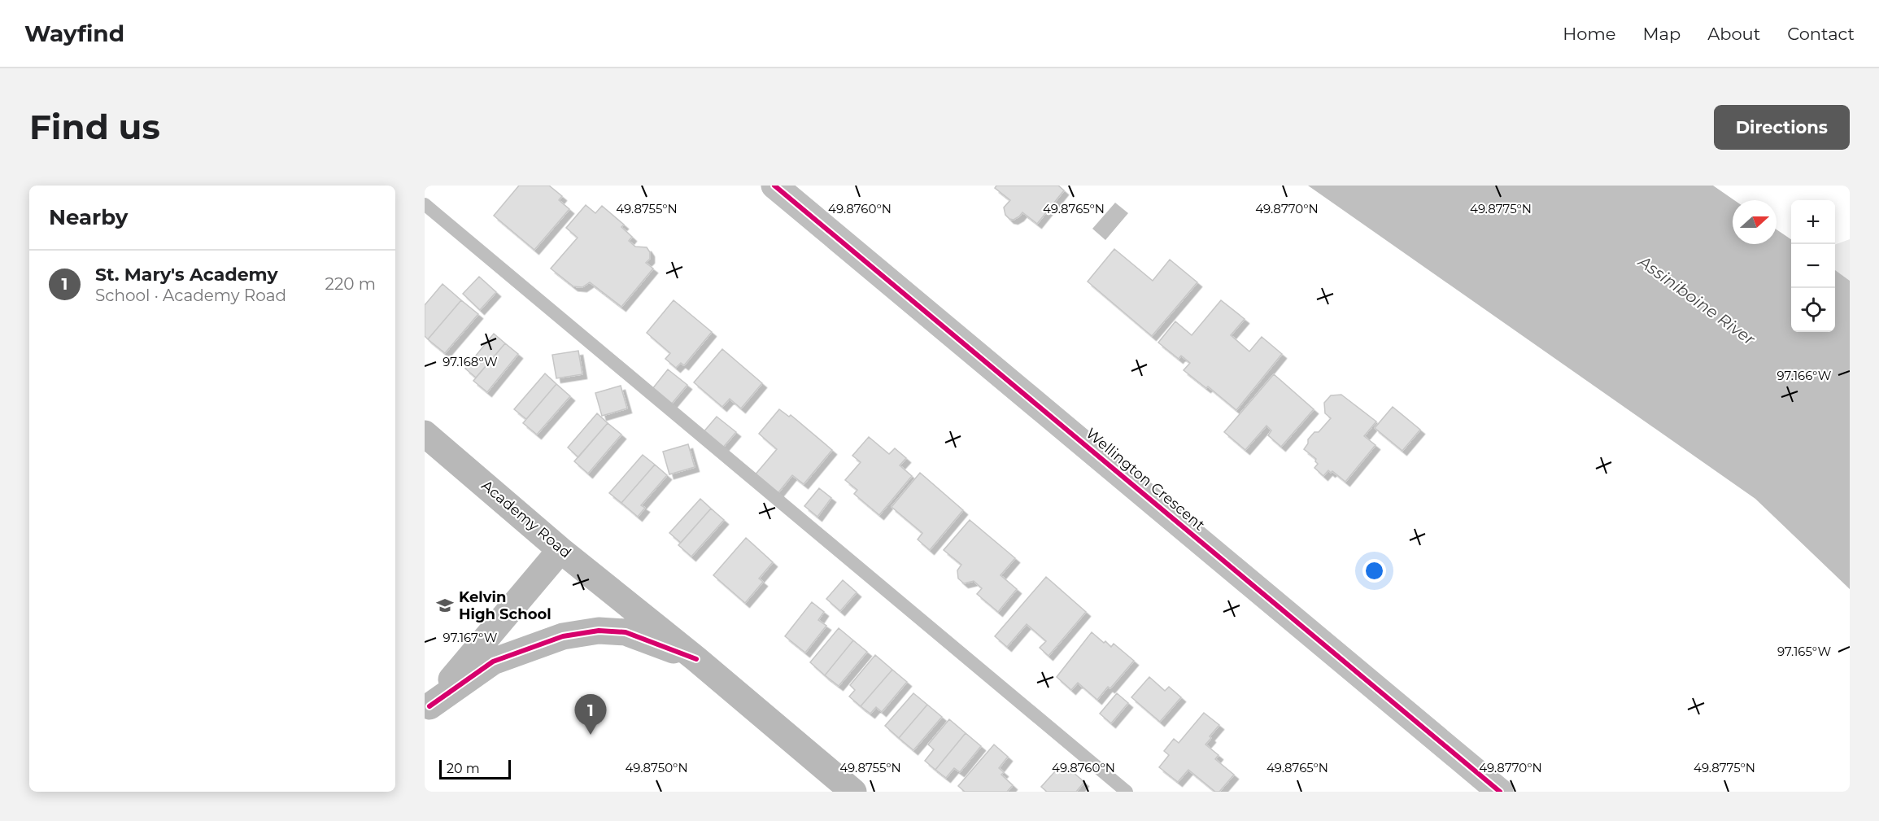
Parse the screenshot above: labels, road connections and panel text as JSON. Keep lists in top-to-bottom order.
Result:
{
  "streets": {
    "main road": ["Academy Road"],
    "street": ["Wellington Crescent"]
  },
  "water": ["Assiniboine River"],
  "places": {
    "school or university": ["Kelvin High School"]
  },
  "scale_bar": "20 m",
  "north": "right",
  "page": {
    "header": "Wayfind",
    "nav": [
      "Home",
      "Map",
      "About",
      "Contact"
    ],
    "buttons": "Directions",
    "title": "Find us",
    "heading": "Nearby",
    "map_buttons": ["+", "−"],
    "list": [
      {
        "mark": "1",
        "name": "St. Mary's Academy",
        "note": "School · Academy Road",
        "value": "220 m"
      }
    ],
    "pins": "1",
    "scale": "20 m"
  },
  "coordinates": [
    "49.8755°N",
    "49.8760°N",
    "49.8765°N",
    "49.8770°N",
    "49.8775°N",
    "97.168°W",
    "97.166°W",
    "97.167°W",
    "97.165°W",
    "49.8750°N"
  ]
}
